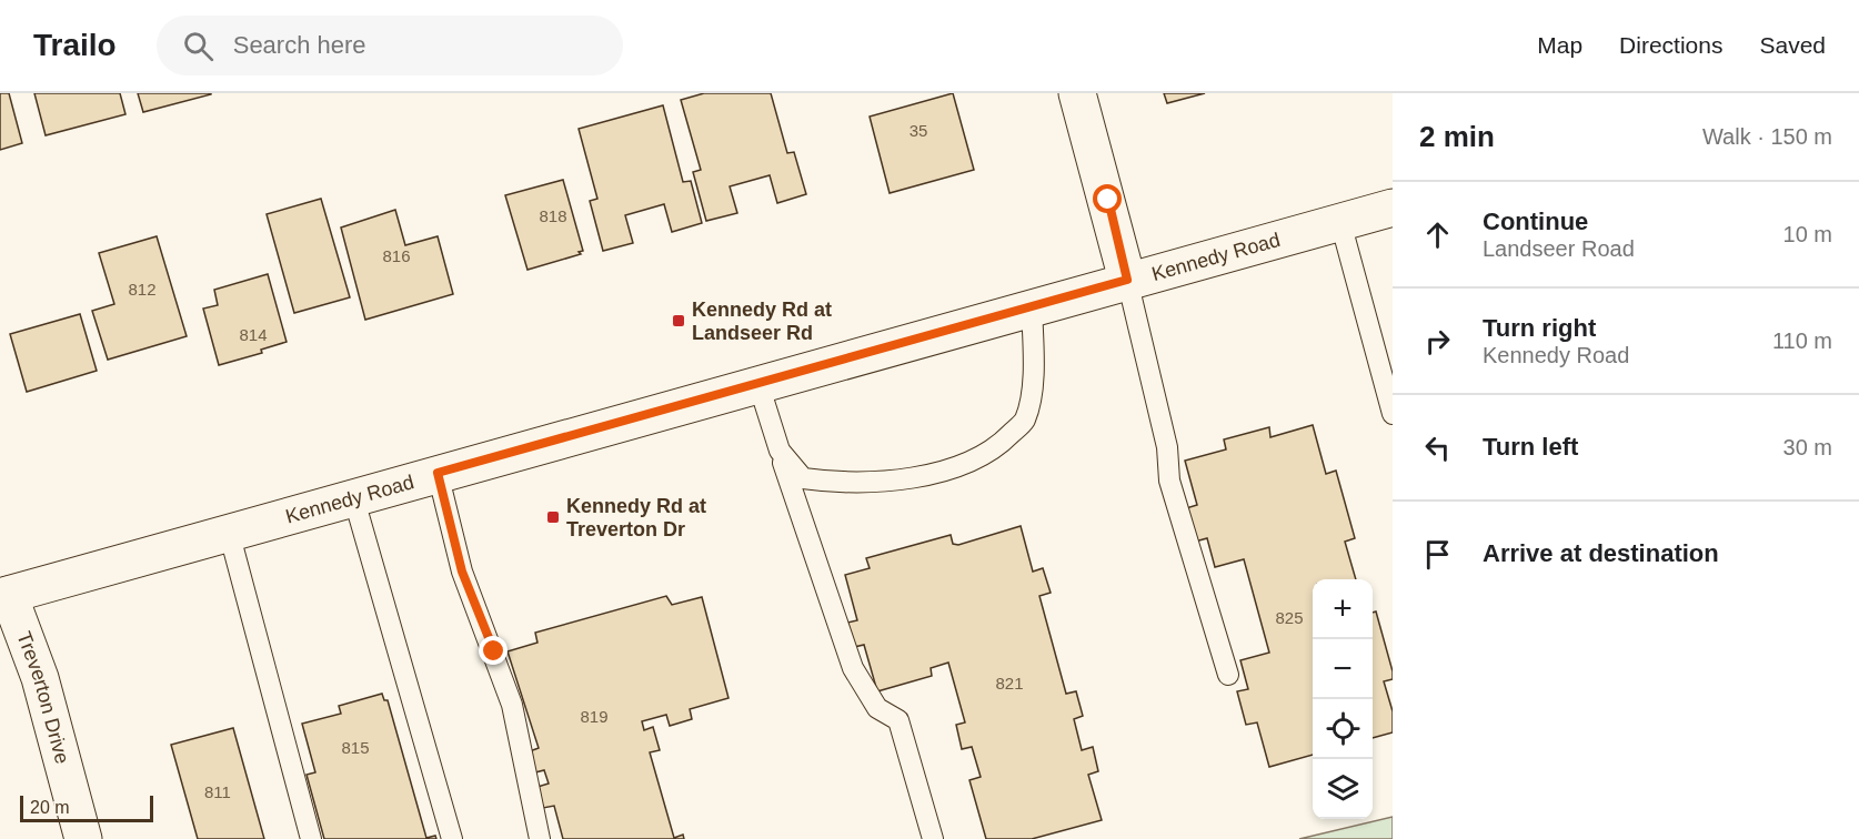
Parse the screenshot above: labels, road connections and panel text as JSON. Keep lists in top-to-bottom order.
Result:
{
  "streets": {
    "main road": ["Kennedy Road", "Treverton Drive"]
  },
  "crossings": [
    ["Kennedy Road", "Treverton Drive"]
  ],
  "places": {
    "transit": ["Kennedy Rd at Landseer Rd", "Kennedy Rd at Treverton Dr"]
  },
  "house_numbers": [
    "35",
    "818",
    "816",
    "812",
    "814",
    "825",
    "821",
    "819",
    "815",
    "811"
  ],
  "scale_bar": "20 m",
  "page": {
    "header": "Trailo",
    "search": "Search here",
    "nav": ["Map", "Directions", "Saved"],
    "heading": ["2 min", "Walk · 150 m"],
    "list": [
      ["Continue", "Landseer Road", "10 m"],
      ["Turn right", "Kennedy Road", "110 m"],
      ["Turn left", "30 m"],
      "Arrive at destination"
    ],
    "map_buttons": ["+", "−"],
    "scale": "20 m"
  }
}
